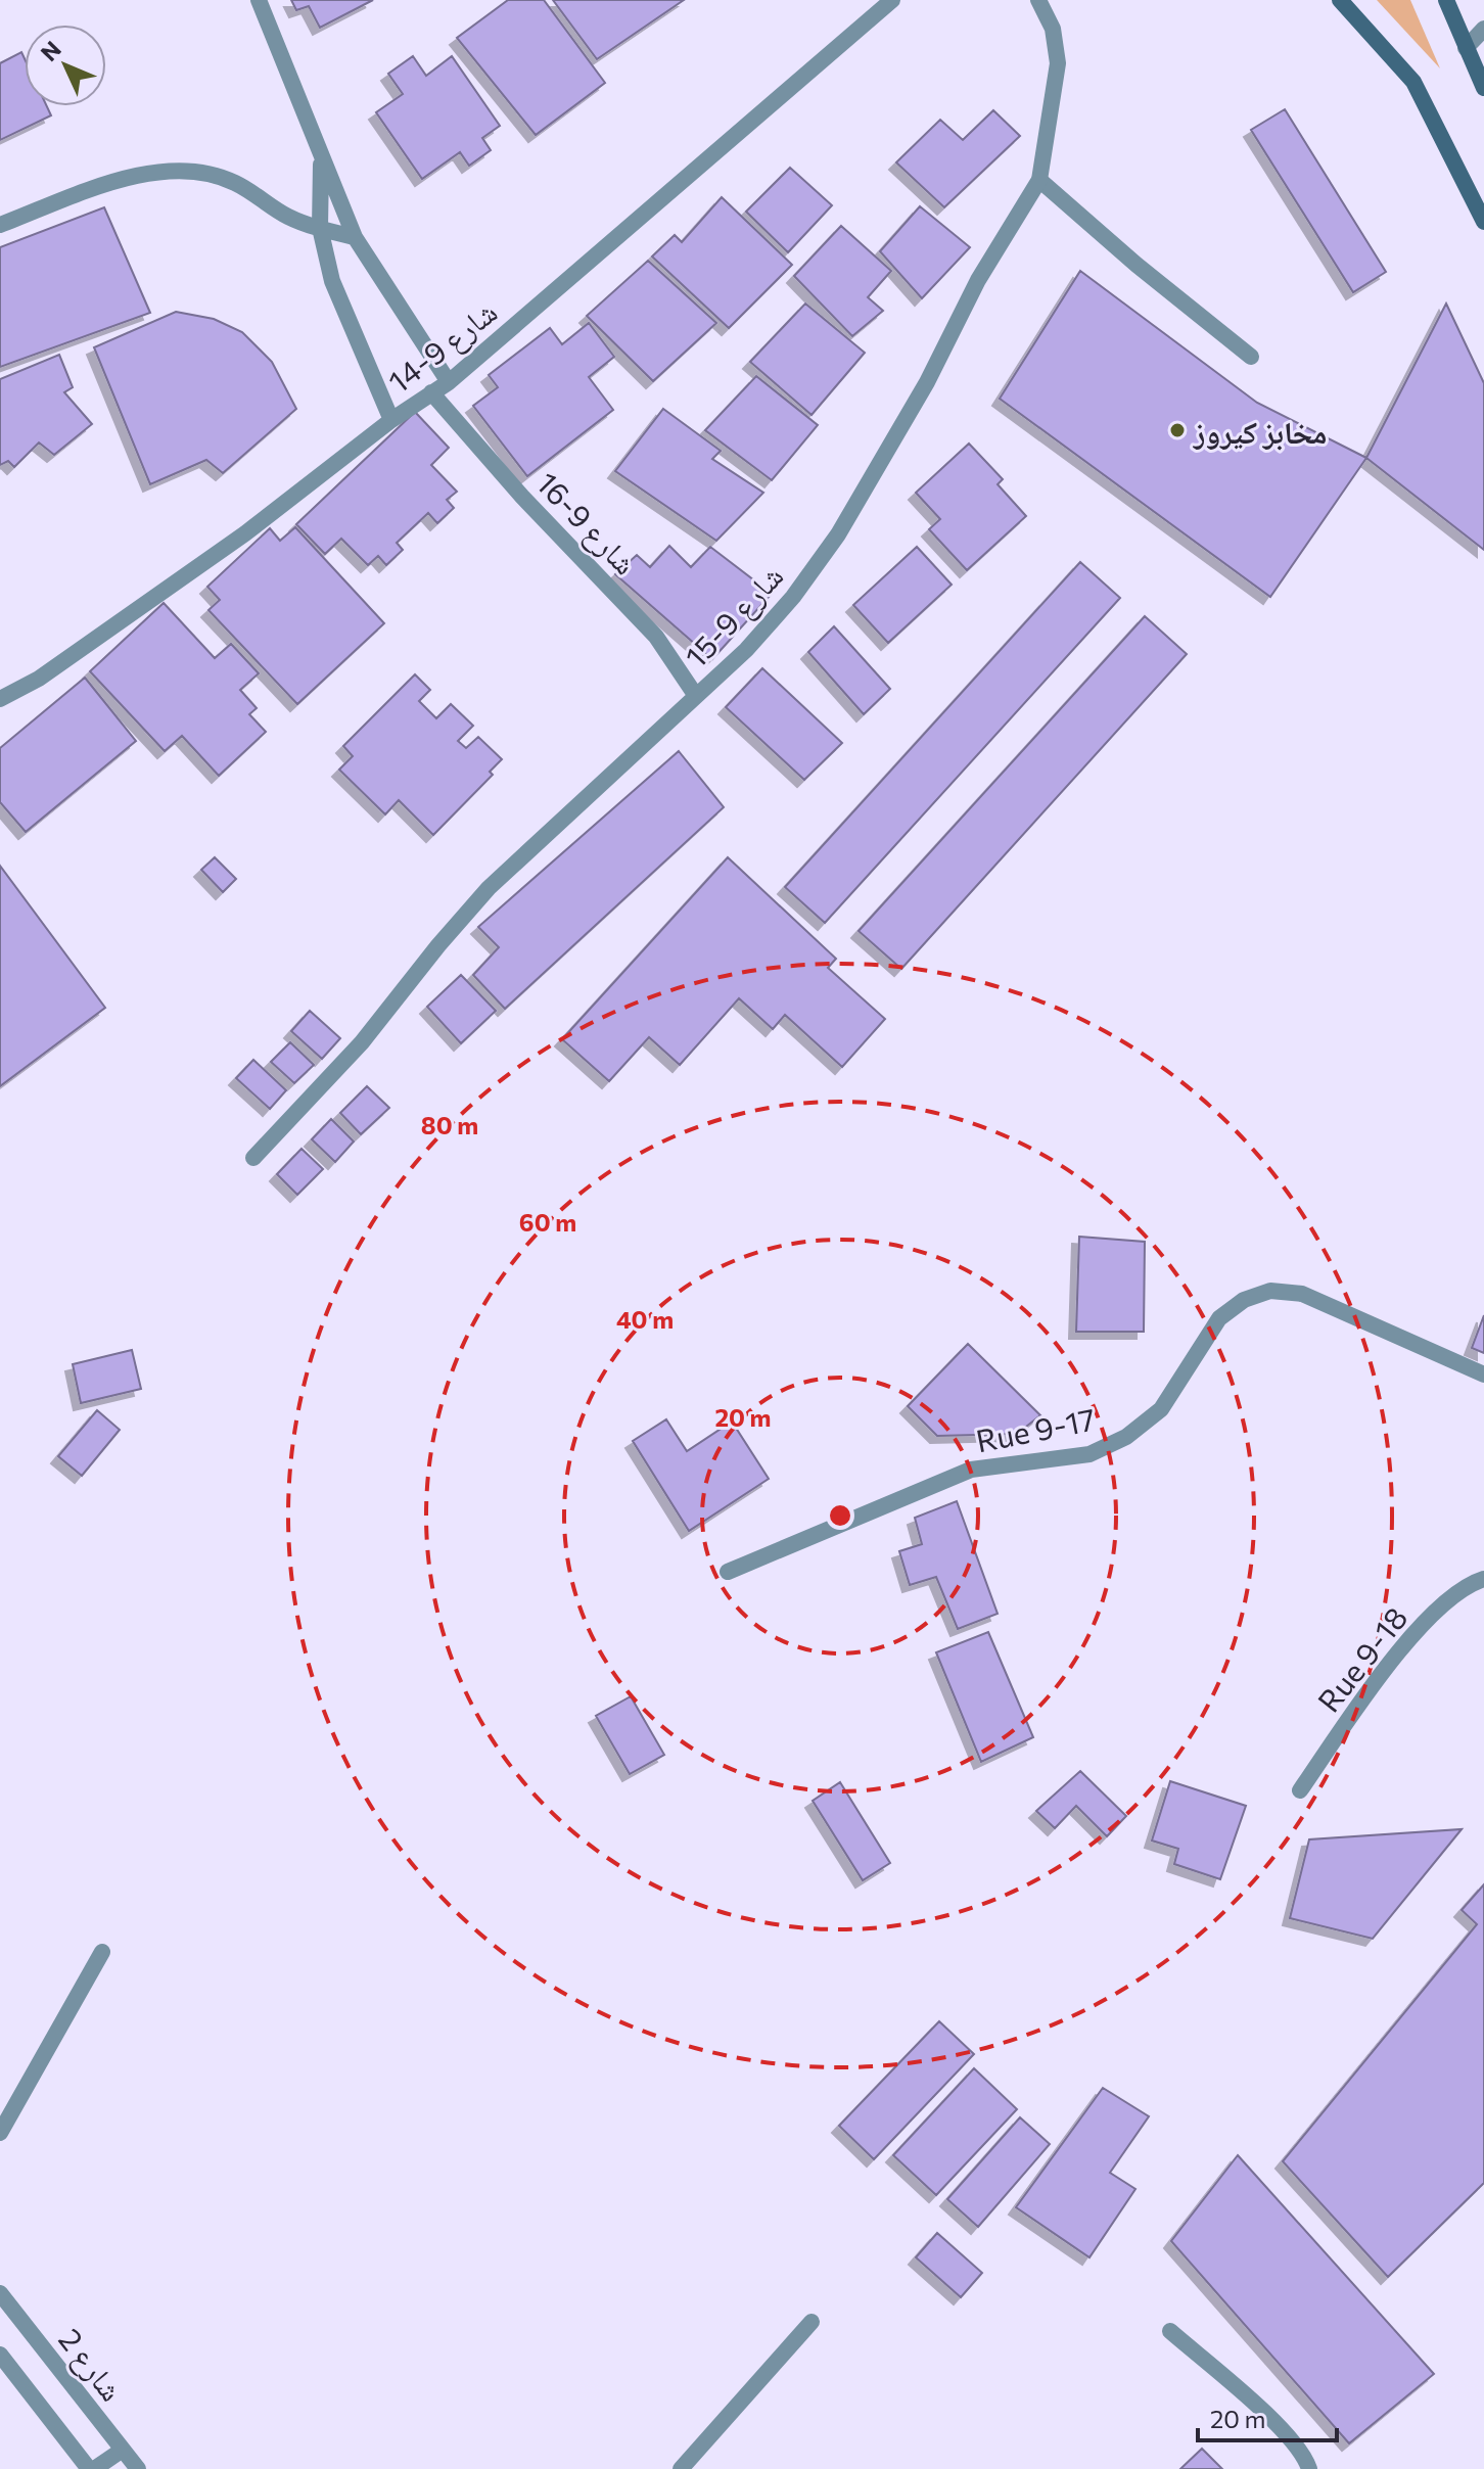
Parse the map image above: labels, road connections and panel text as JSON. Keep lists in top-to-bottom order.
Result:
{
  "streets": {
    "street": [
      "شارع 9-14",
      "شارع 9-16",
      "شارع 9-15",
      "Rue 9-17",
      "Rue 9-18",
      "شارع 2"
    ]
  },
  "crossings": [
    ["شارع 9-14", "شارع 9-16"],
    ["شارع 9-16", "شارع 9-15"]
  ],
  "places": ["مخابز كيروز"],
  "scale_bar": "20 m",
  "north": "top left",
  "rings": [
    "80 m",
    "60 m",
    "40 m",
    "20 m"
  ]
}
